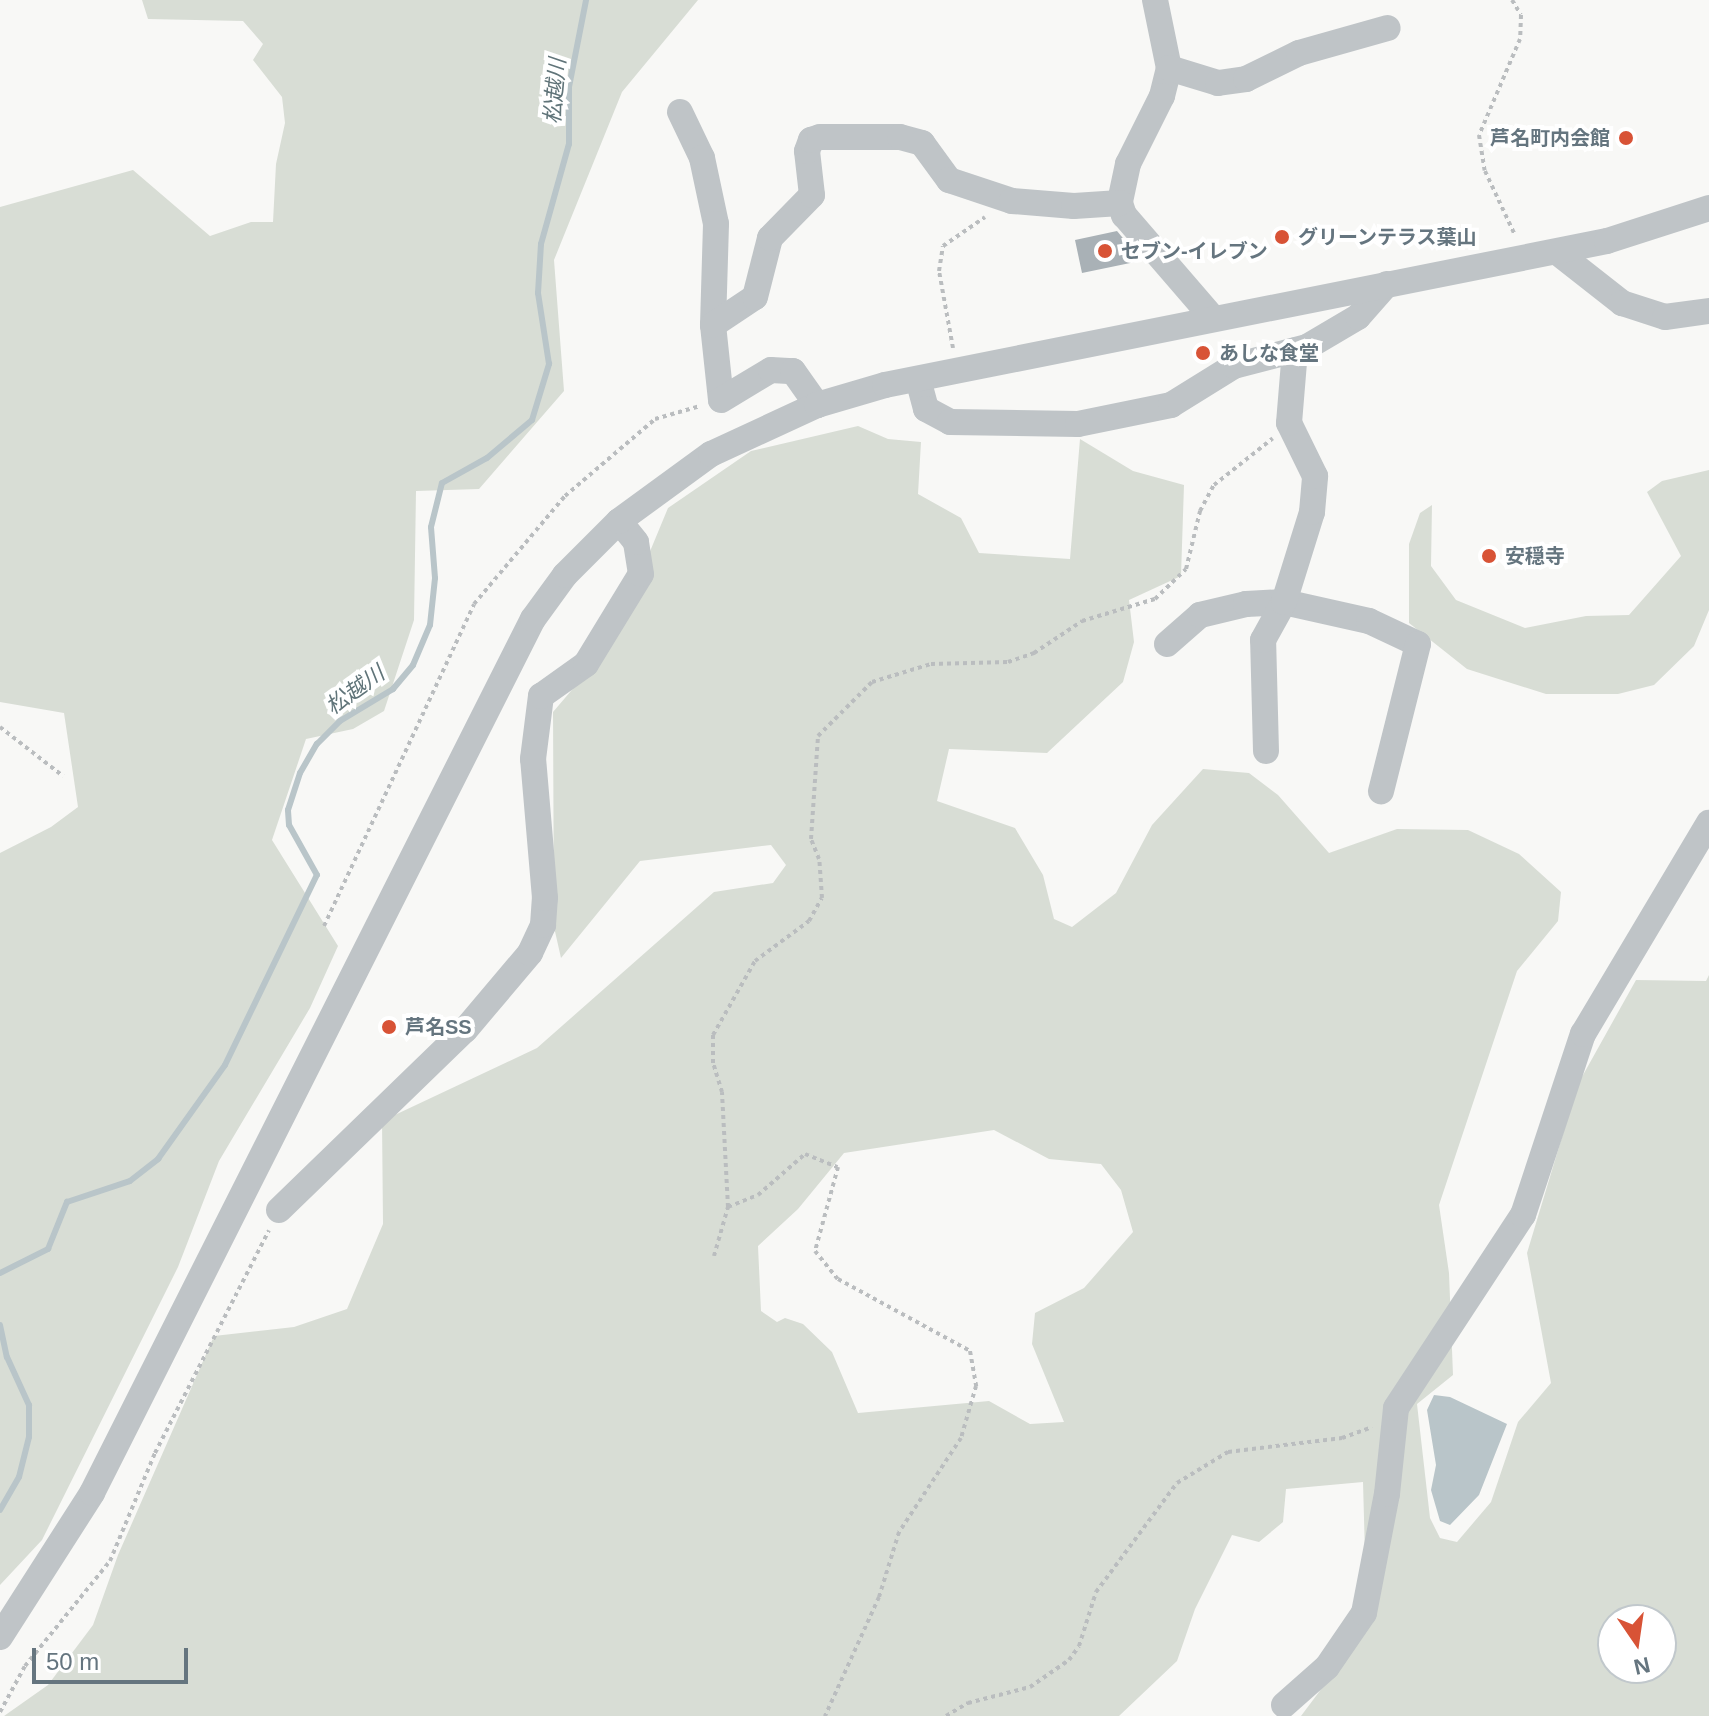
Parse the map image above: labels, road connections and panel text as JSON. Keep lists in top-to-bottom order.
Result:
{
  "water": ["松越川"],
  "places": [
    "芦名町内会館",
    "グリーンテラス葉山",
    "セブン-イレブン",
    "あしな食堂",
    "安穏寺",
    "芦名SS"
  ],
  "scale_bar": "50 m",
  "north": "bottom"
}
